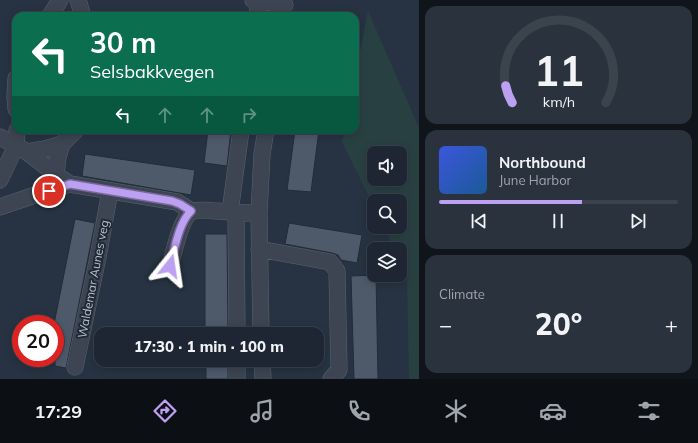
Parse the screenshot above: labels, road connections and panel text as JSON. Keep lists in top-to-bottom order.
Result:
{
  "streets": {
    "street": ["Waldemar Aunes veg"]
  },
  "page": {
    "turn": ["30 m", "Selsbakkvegen"],
    "song": ["Northbound", "June Harbor"],
    "tile": "Climate",
    "heat": ["−", "20°", "+"],
    "limit": "20",
    "trip": "17:30 · 1 min · 100 m",
    "tabs": "17:29",
    "gauge": ["11", "km/h"]
  }
}
